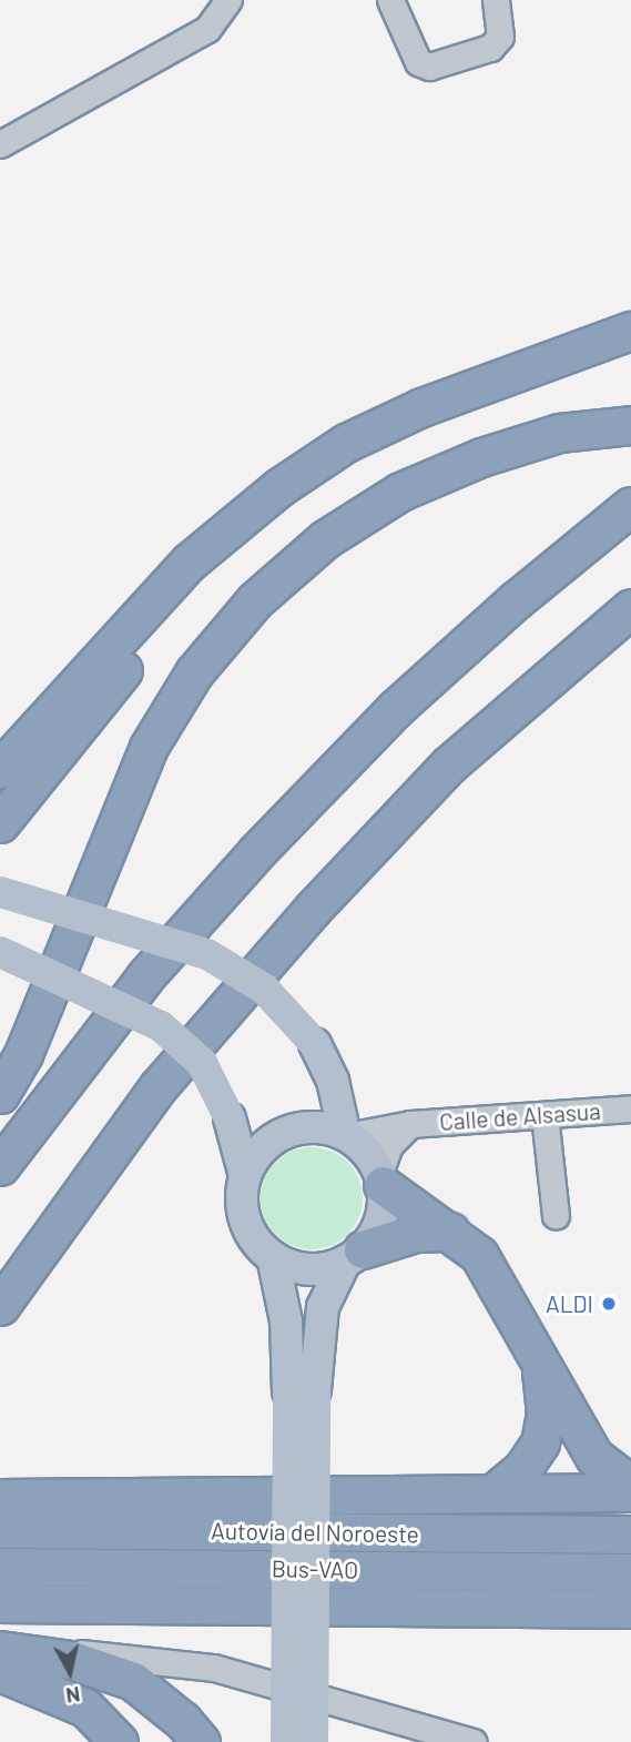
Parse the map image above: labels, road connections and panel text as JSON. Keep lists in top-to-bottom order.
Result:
{
  "streets": {
    "highway": ["Autovía del Noroeste", "Bus-VAO"],
    "street": ["Calle de Alsasua"]
  },
  "places": ["ALDI"],
  "north": "bottom"
}
